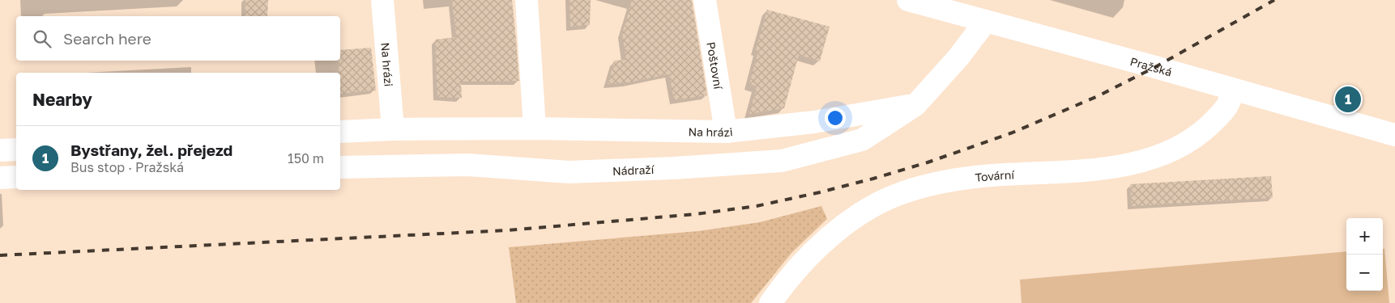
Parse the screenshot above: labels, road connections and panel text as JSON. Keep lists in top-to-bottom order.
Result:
{
  "streets": {
    "street": [
      "Na hrázi",
      "Poštovní",
      "Pražská",
      "Nádraží",
      "Tovární"
    ]
  },
  "crossings": [
    ["Na hrázi", "Poštovní"],
    ["Na hrázi", "Nádraží"],
    ["Pražská", "Tovární"]
  ],
  "page": {
    "search": "Search here",
    "heading": "Nearby",
    "pins": "1",
    "list": [
      {
        "mark": "1",
        "name": "Bystřany, žel. přejezd",
        "note": "Bus stop · Pražská",
        "value": "150 m"
      }
    ],
    "map_buttons": ["+", "−"]
  }
}
